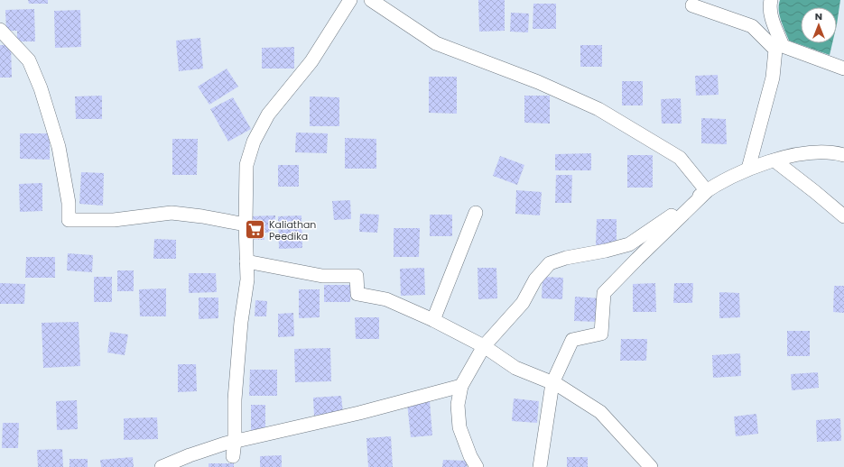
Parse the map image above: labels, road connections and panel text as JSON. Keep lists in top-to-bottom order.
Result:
{
  "places": {
    "supermarket": ["Kaliathan Peedika"]
  },
  "north": "top"
}
